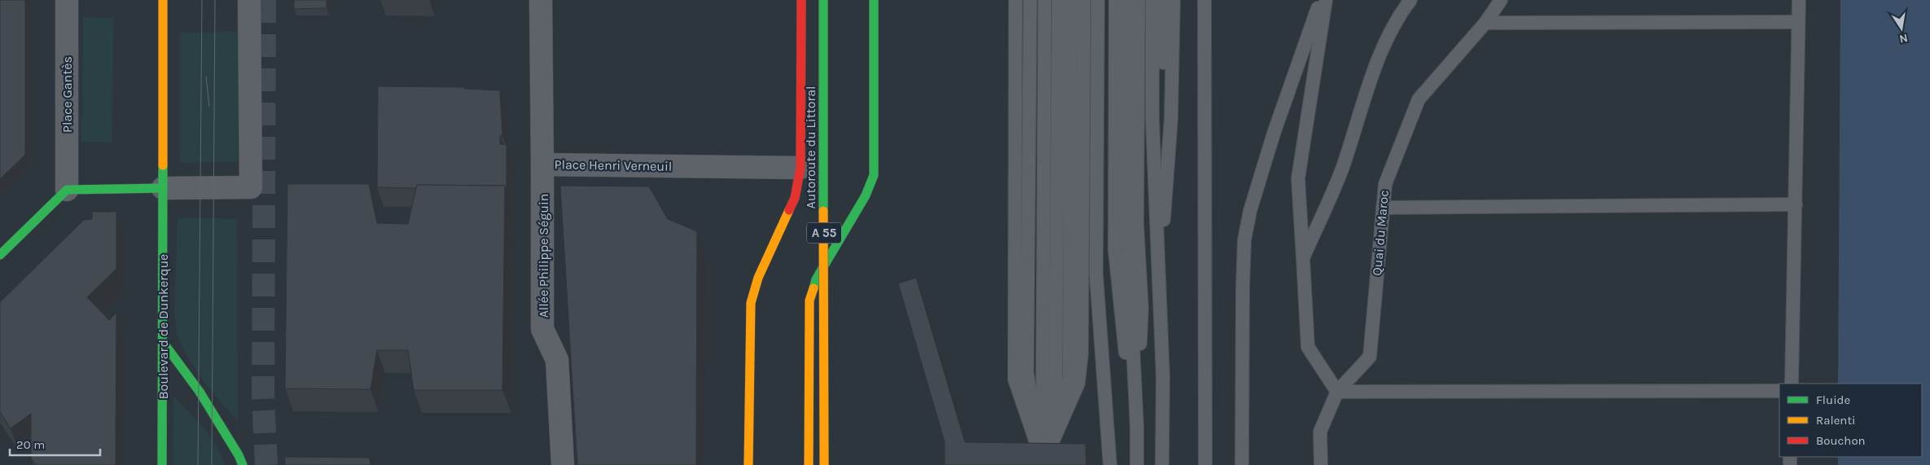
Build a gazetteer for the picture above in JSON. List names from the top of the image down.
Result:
{
  "streets": {
    "main road": ["Autoroute du Littoral", "A 55", "Boulevard de Dunkerque"],
    "street": ["Place Gantès", "Place Henri Verneuil", "Allée Philippe Séguin"],
    "lane": ["Quai du Maroc"]
  },
  "crossings": [
    ["Place Henri Verneuil", "Allée Philippe Séguin"]
  ],
  "legend": ["Fluide", "Ralenti", "Bouchon"],
  "scale_bar": "20 m",
  "north": "bottom"
}
